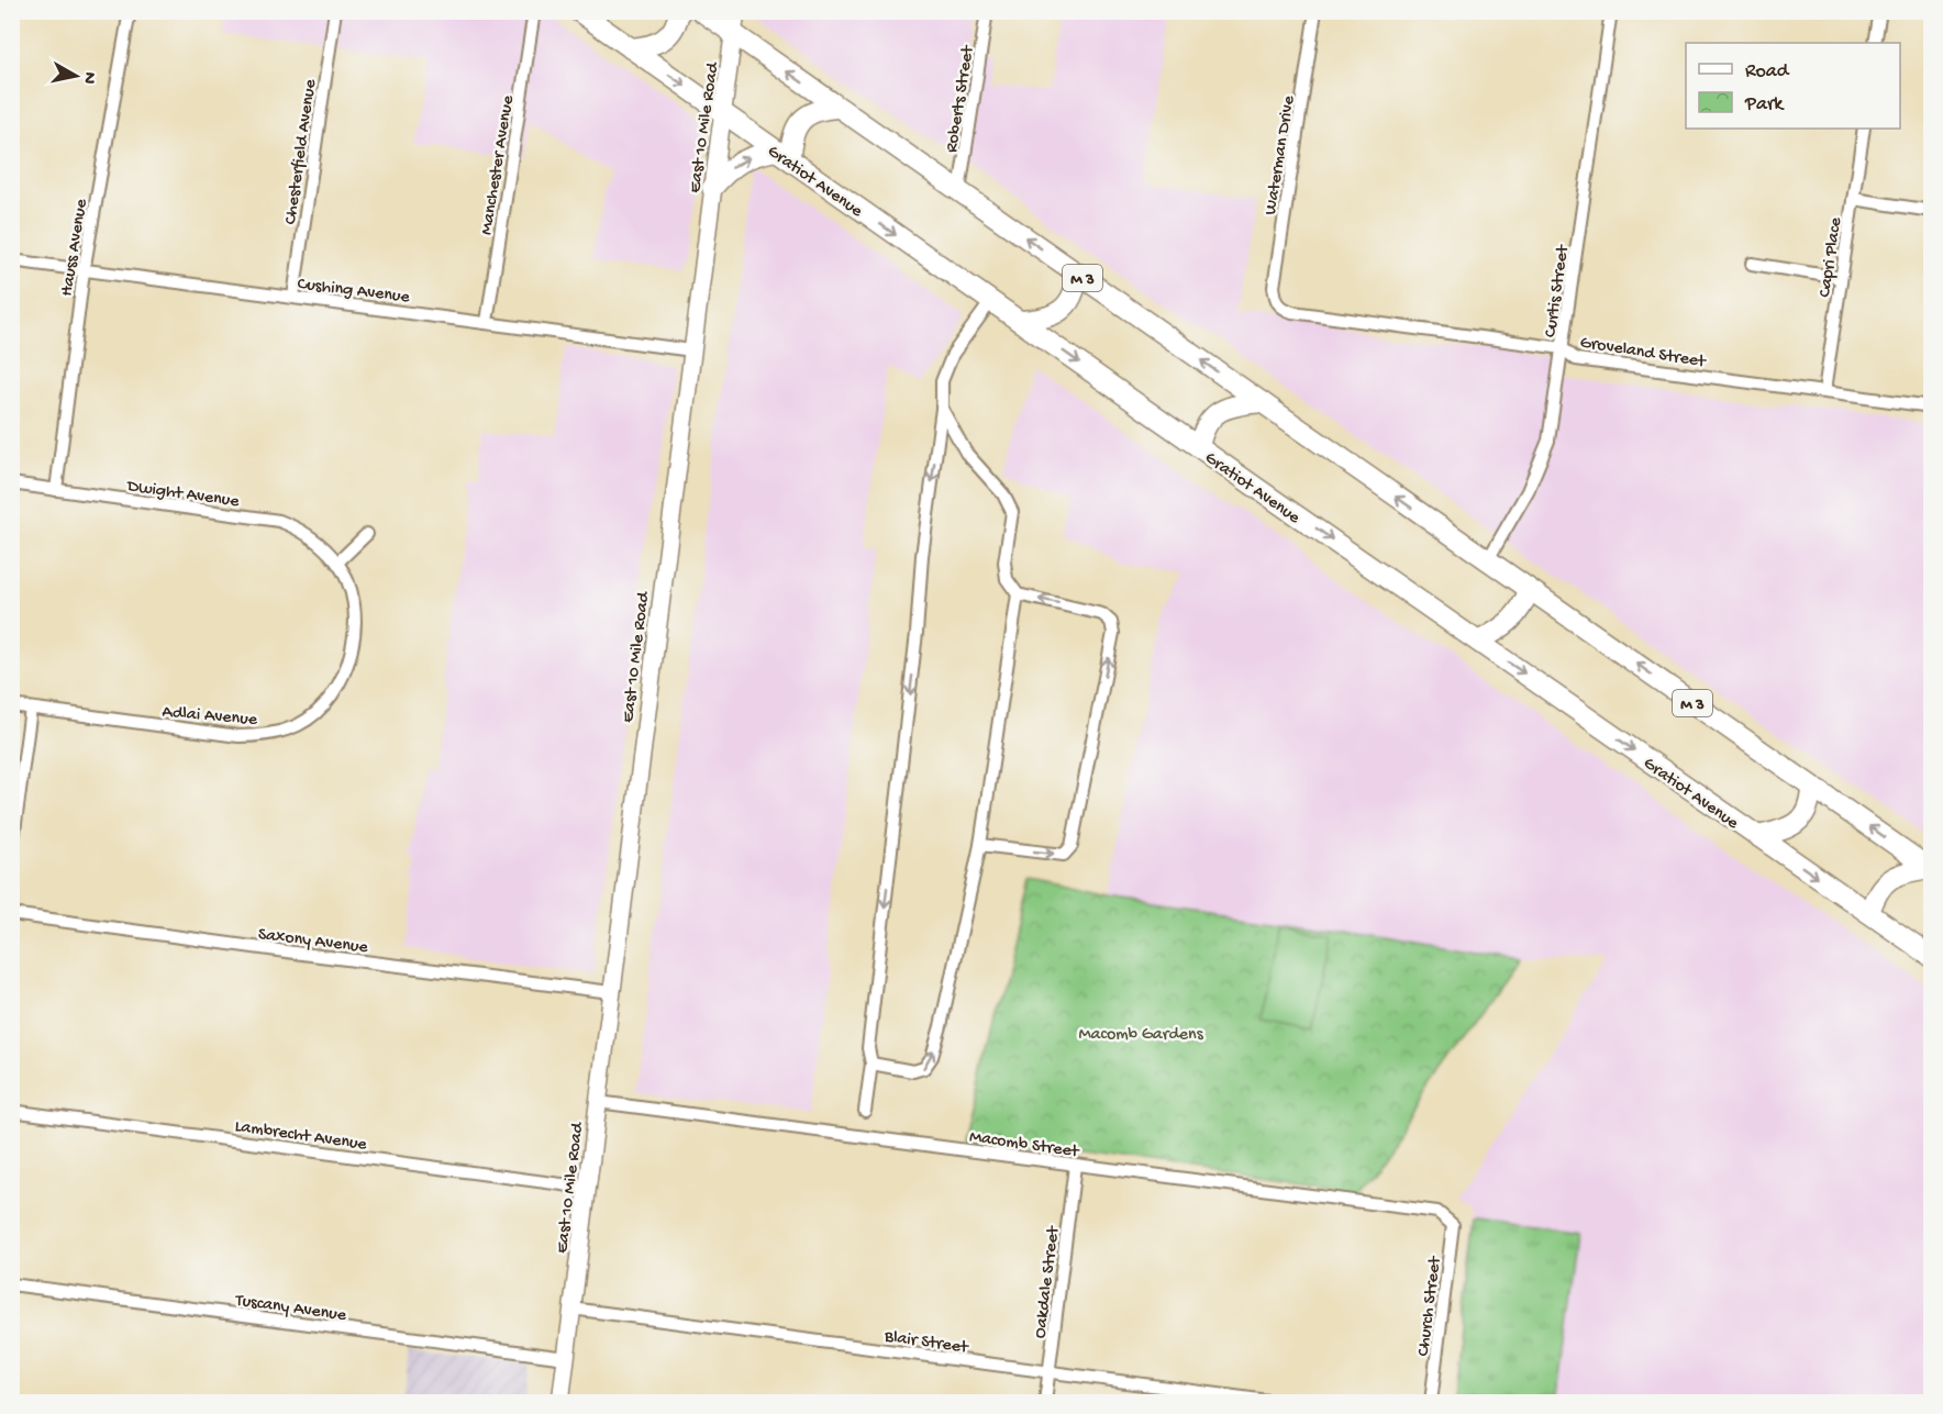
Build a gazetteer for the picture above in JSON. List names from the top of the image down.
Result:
{
  "streets": {
    "main road": ["East 10 Mile Road", "Gratiot Avenue", "M 3"],
    "street": [
      "Roberts Street",
      "Chesterfield Avenue",
      "Waterman Drive",
      "Manchester Avenue",
      "Hauss Avenue",
      "Capri Place",
      "Cushing Avenue",
      "Curtis Street",
      "Groveland Street",
      "Dwight Avenue",
      "Adlai Avenue",
      "Saxony Avenue",
      "Lambrecht Avenue",
      "Macomb Street",
      "Oakdale Street",
      "Tuscany Avenue",
      "Church Street",
      "Blair Street"
    ]
  },
  "crossings": [
    ["Roberts Street", "M 3"],
    ["East 10 Mile Road", "Gratiot Avenue"],
    ["East 10 Mile Road", "M 3"],
    ["East 10 Mile Road", "Cushing Avenue"],
    ["East 10 Mile Road", "Saxony Avenue"],
    ["East 10 Mile Road", "Lambrecht Avenue"],
    ["East 10 Mile Road", "Macomb Street"],
    ["East 10 Mile Road", "Tuscany Avenue"],
    ["East 10 Mile Road", "Blair Street"],
    ["Chesterfield Avenue", "Cushing Avenue"],
    ["Waterman Drive", "Groveland Street"],
    ["Manchester Avenue", "Cushing Avenue"],
    ["Hauss Avenue", "Cushing Avenue"],
    ["Hauss Avenue", "Dwight Avenue"],
    ["Capri Place", "Groveland Street"],
    ["M 3", "Curtis Street"],
    ["Curtis Street", "Groveland Street"],
    ["Dwight Avenue", "Adlai Avenue"],
    ["Macomb Street", "Oakdale Street"],
    ["Macomb Street", "Church Street"],
    ["Oakdale Street", "Blair Street"]
  ],
  "parks": ["Macomb Gardens"],
  "legend": ["Road", "Park"],
  "north": "right"
}
